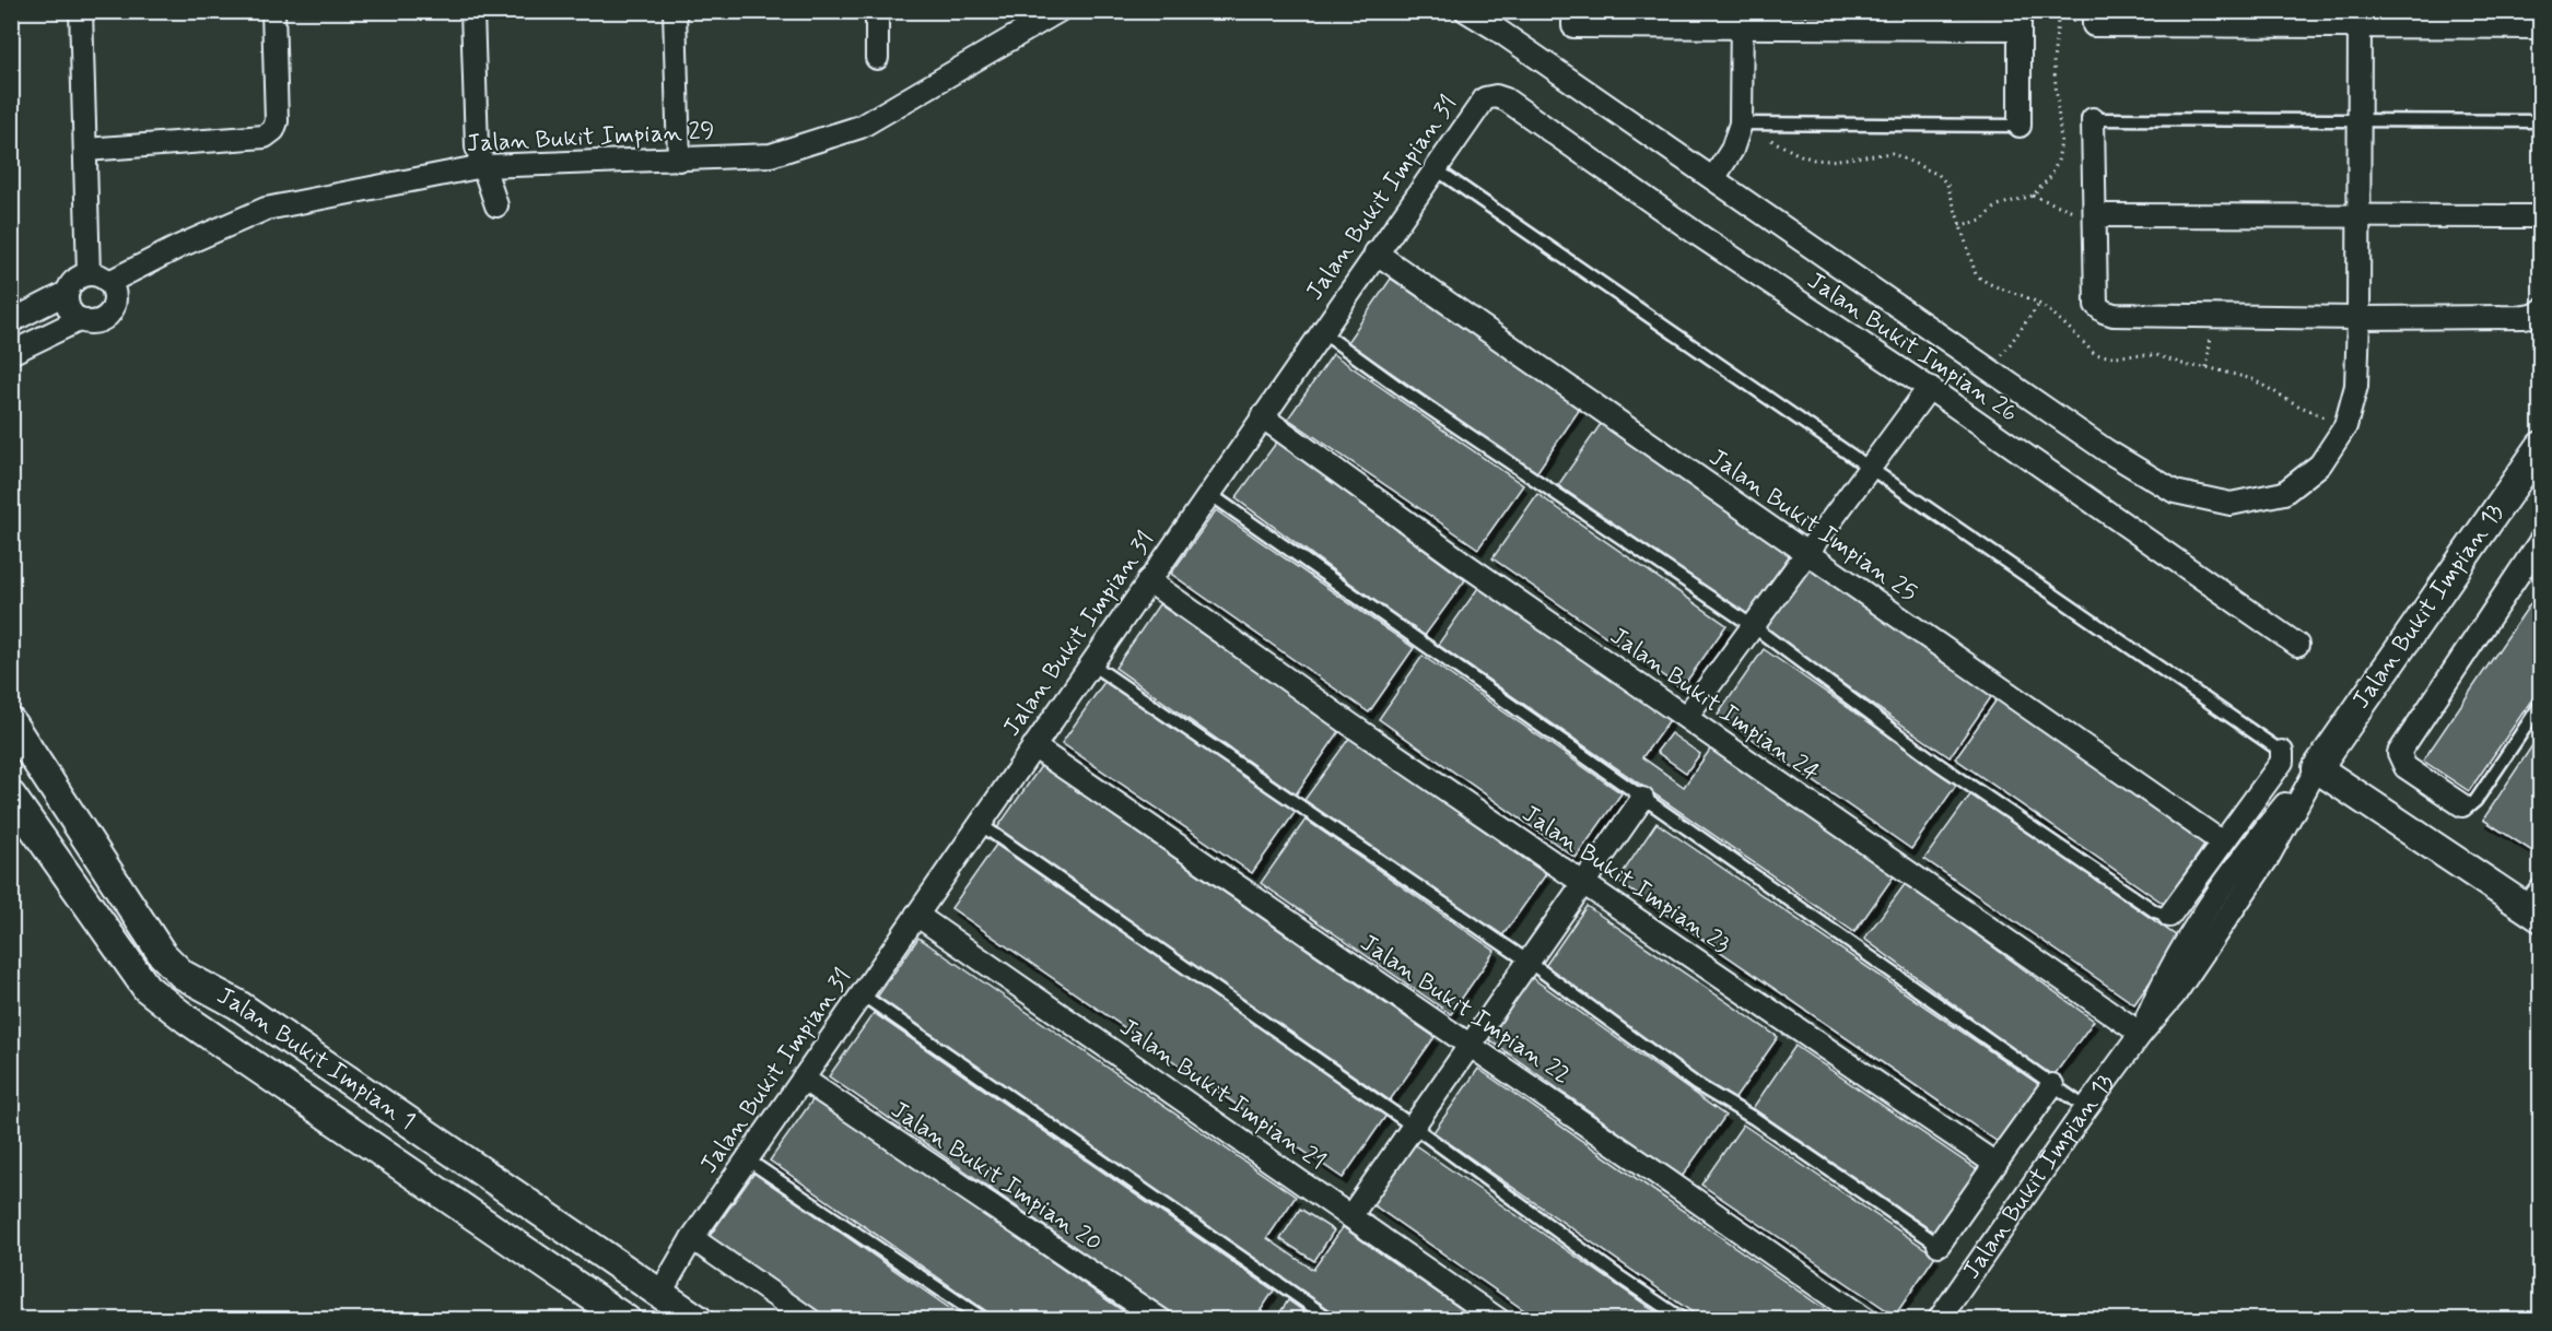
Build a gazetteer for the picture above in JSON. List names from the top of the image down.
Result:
{
  "streets": {
    "street": [
      "Jalan Bukit Impian 29",
      "Jalan Bukit Impian 31",
      "Jalan Bukit Impian 26",
      "Jalan Bukit Impian 25",
      "Jalan Bukit Impian 13",
      "Jalan Bukit Impian 24",
      "Jalan Bukit Impian 23",
      "Jalan Bukit Impian 22",
      "Jalan Bukit Impian 1",
      "Jalan Bukit Impian 21",
      "Jalan Bukit Impian 20"
    ]
  },
  "crossings": [
    ["Jalan Bukit Impian 31", "Jalan Bukit Impian 26"],
    ["Jalan Bukit Impian 31", "Jalan Bukit Impian 25"],
    ["Jalan Bukit Impian 31", "Jalan Bukit Impian 24"],
    ["Jalan Bukit Impian 31", "Jalan Bukit Impian 23"],
    ["Jalan Bukit Impian 31", "Jalan Bukit Impian 22"],
    ["Jalan Bukit Impian 31", "Jalan Bukit Impian 1"],
    ["Jalan Bukit Impian 31", "Jalan Bukit Impian 21"],
    ["Jalan Bukit Impian 31", "Jalan Bukit Impian 20"],
    ["Jalan Bukit Impian 13", "Jalan Bukit Impian 24"]
  ]
}
